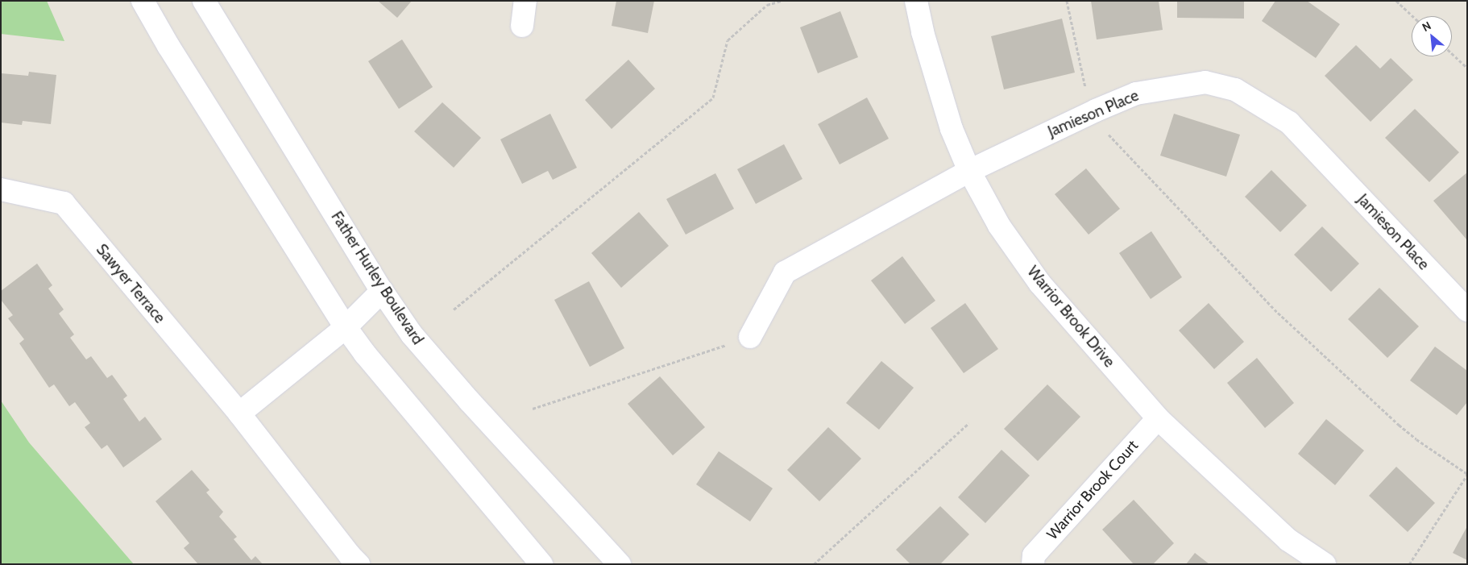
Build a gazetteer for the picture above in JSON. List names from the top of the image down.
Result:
{
  "streets": {
    "street": [
      "Jamieson Place",
      "Father Hurley Boulevard",
      "Sawyer Terrace",
      "Warrior Brook Drive",
      "Warrior Brook Court"
    ]
  },
  "crossings": [
    ["Jamieson Place", "Warrior Brook Drive"],
    ["Warrior Brook Drive", "Warrior Brook Court"]
  ],
  "north": "top left"
}
